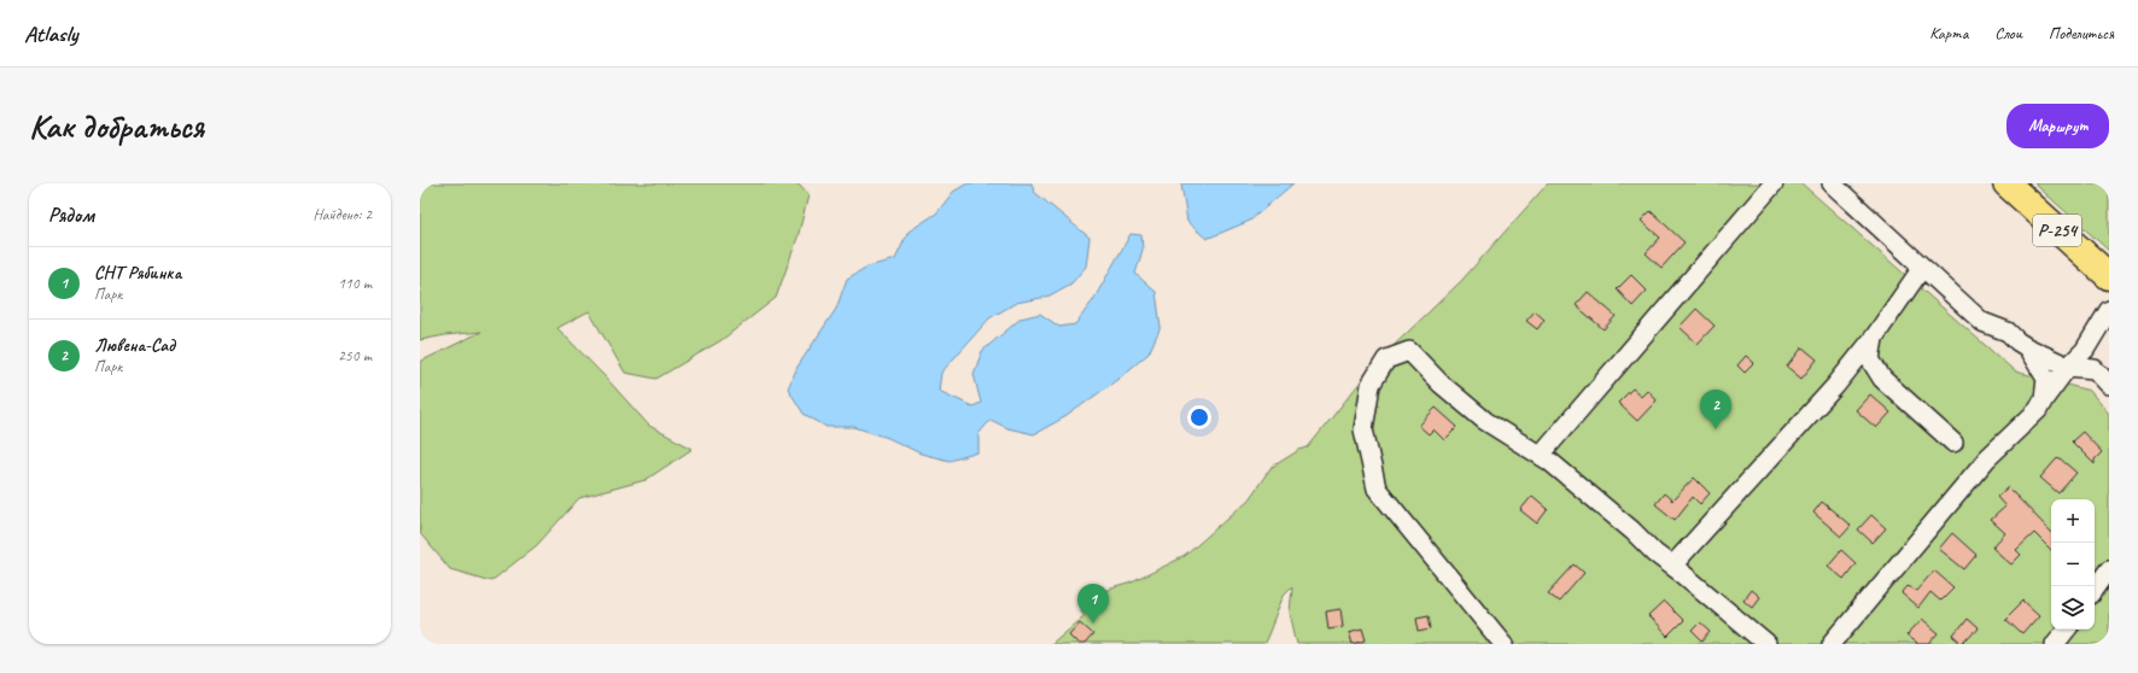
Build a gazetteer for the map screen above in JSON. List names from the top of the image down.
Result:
{
  "streets": {
    "highway": ["Р-254"]
  },
  "page": {
    "header": "Atlasly",
    "nav": ["Карта", "Слои", "Поделиться"],
    "buttons": "Маршрут",
    "title": "Как добраться",
    "heading": ["Рядом", "Найдено: 2"],
    "list": [
      {
        "mark": "1",
        "name": "СНТ Рябинка",
        "note": "Парк",
        "value": "110 m"
      },
      {
        "mark": "2",
        "name": "Лювена-Сад",
        "note": "Парк",
        "value": "250 m"
      }
    ],
    "pins": ["2", "1"],
    "map_buttons": ["+", "−"]
  }
}
